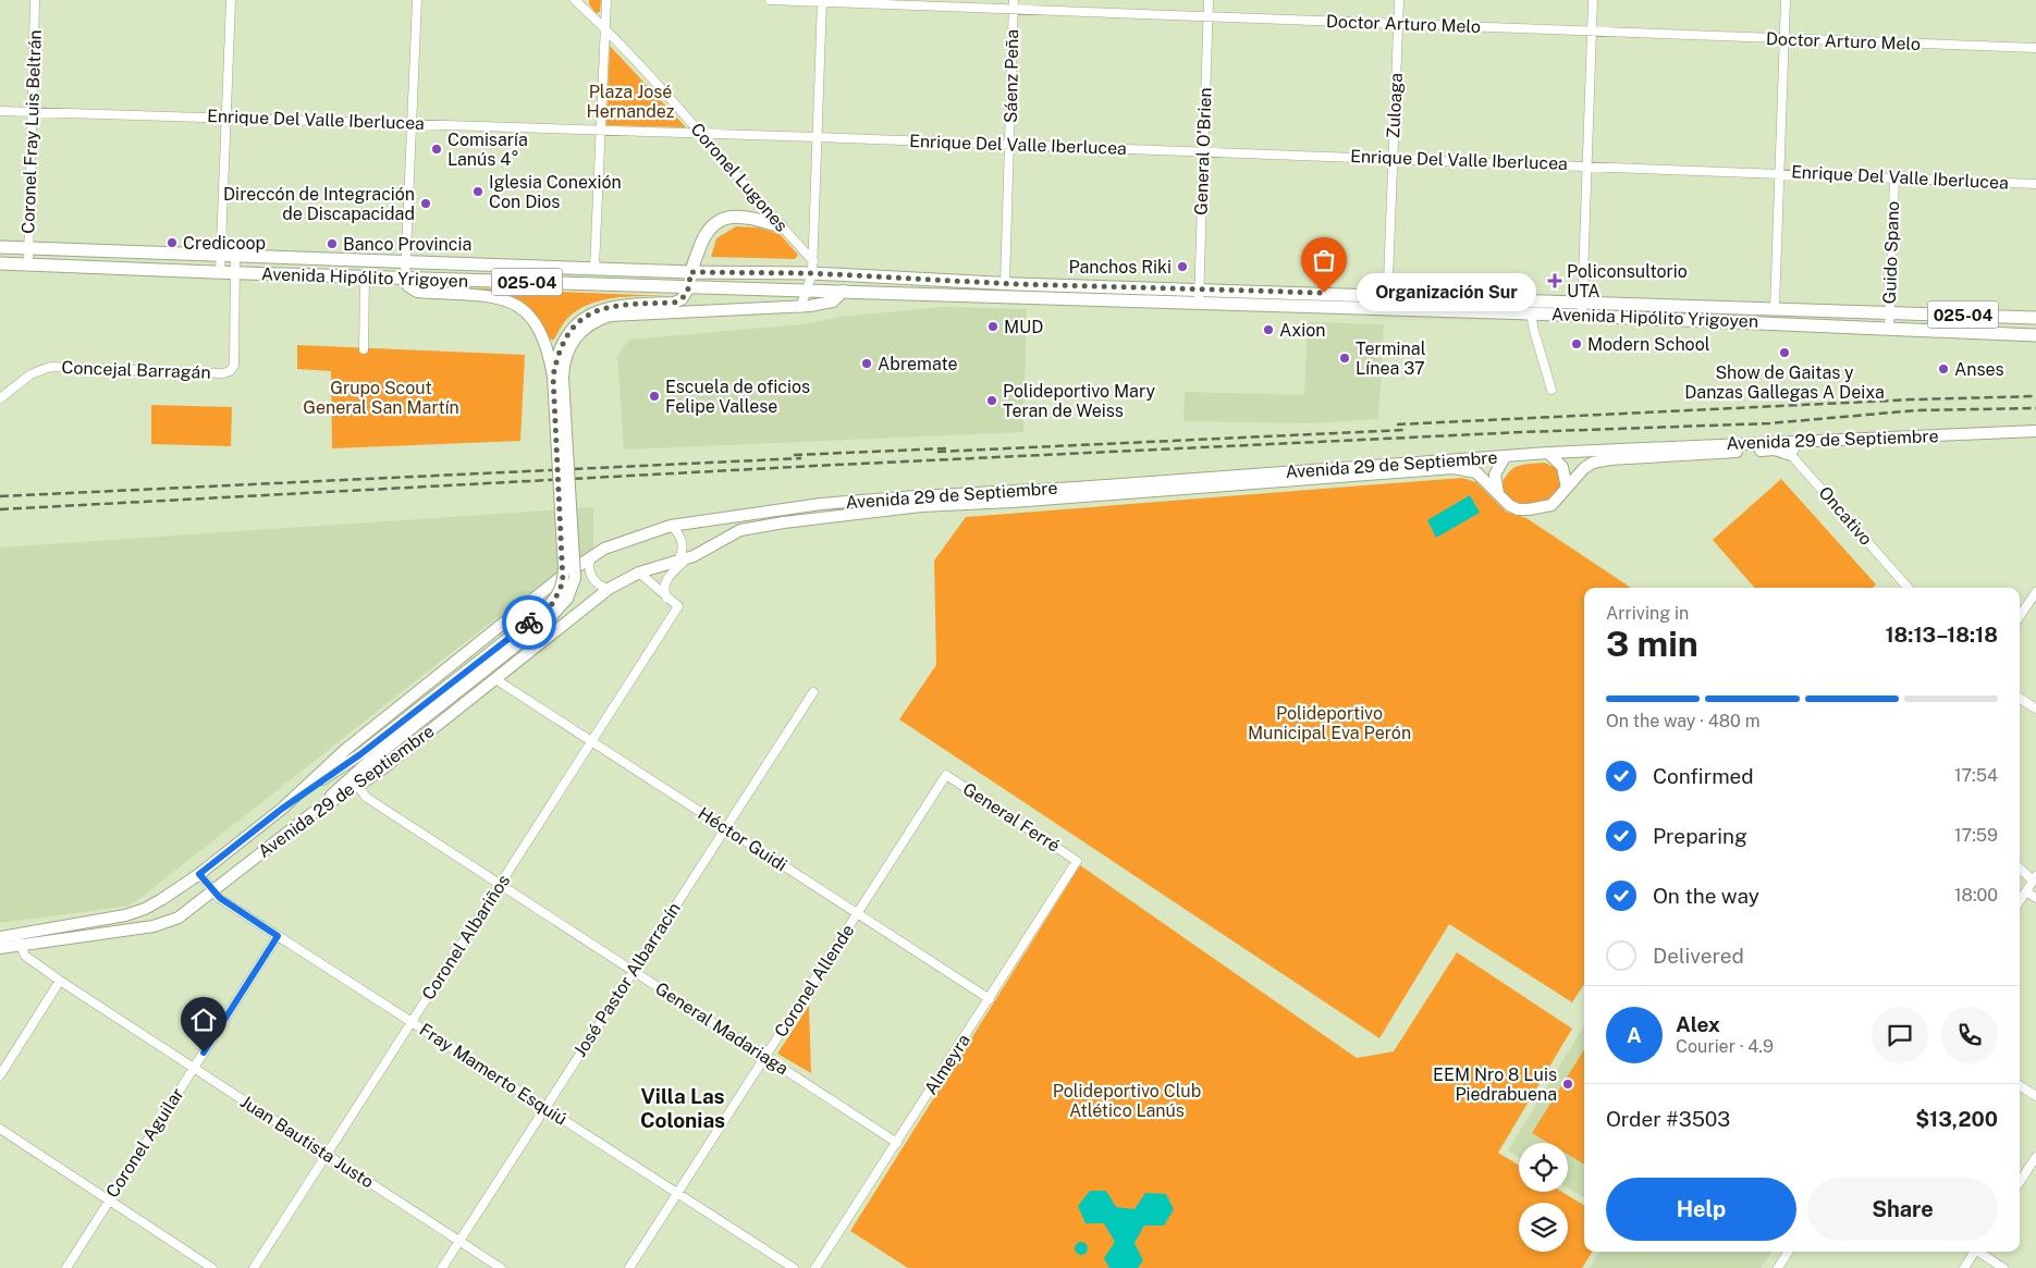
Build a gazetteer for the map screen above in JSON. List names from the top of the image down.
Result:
{
  "streets": {
    "main road": ["Avenida Hipólito Yrigoyen", "025-04"],
    "street": [
      "Doctor Arturo Melo",
      "Sáenz Peña",
      "Zuloaga",
      "Enrique Del Valle Iberlucea",
      "Coronel Fray Luis Beltrán",
      "General O'Brien",
      "Coronel Lugones",
      "Guido Spano",
      "Concejal Barragán",
      "Avenida 29 de Septiembre",
      "Oncativo",
      "General Ferré",
      "Héctor Guidi",
      "Coronel Albariños",
      "José Pastor Albarracín",
      "Coronel Allende",
      "General Madariaga",
      "Almeyra",
      "Fray Mamerto Esquiú",
      "Juan Bautista Justo",
      "Coronel Aguilar"
    ]
  },
  "crossings": [
    ["Doctor Arturo Melo", "Sáenz Peña"],
    ["Doctor Arturo Melo", "Zuloaga"],
    ["Doctor Arturo Melo", "General O'Brien"],
    ["Sáenz Peña", "Enrique Del Valle Iberlucea"],
    ["Sáenz Peña", "Avenida Hipólito Yrigoyen"],
    ["Zuloaga", "Enrique Del Valle Iberlucea"],
    ["Zuloaga", "Avenida Hipólito Yrigoyen"],
    ["Enrique Del Valle Iberlucea", "Coronel Fray Luis Beltrán"],
    ["Enrique Del Valle Iberlucea", "General O'Brien"],
    ["Enrique Del Valle Iberlucea", "Coronel Lugones"],
    ["Enrique Del Valle Iberlucea", "Guido Spano"],
    ["Coronel Fray Luis Beltrán", "Avenida Hipólito Yrigoyen"],
    ["General O'Brien", "Avenida Hipólito Yrigoyen"],
    ["Coronel Lugones", "Avenida Hipólito Yrigoyen"],
    ["Guido Spano", "Avenida Hipólito Yrigoyen"],
    ["Avenida Hipólito Yrigoyen", "Concejal Barragán"],
    ["Avenida 29 de Septiembre", "Oncativo"],
    ["Avenida 29 de Septiembre", "Héctor Guidi"],
    ["Avenida 29 de Septiembre", "General Madariaga"],
    ["Avenida 29 de Septiembre", "Fray Mamerto Esquiú"],
    ["Avenida 29 de Septiembre", "Juan Bautista Justo"],
    ["General Ferré", "Coronel Allende"],
    ["General Ferré", "Almeyra"],
    ["Héctor Guidi", "Coronel Albariños"],
    ["Héctor Guidi", "José Pastor Albarracín"],
    ["Héctor Guidi", "Coronel Allende"],
    ["Héctor Guidi", "Almeyra"],
    ["Coronel Albariños", "General Madariaga"],
    ["Coronel Albariños", "Fray Mamerto Esquiú"],
    ["Coronel Albariños", "Juan Bautista Justo"],
    ["José Pastor Albarracín", "General Madariaga"],
    ["José Pastor Albarracín", "Fray Mamerto Esquiú"],
    ["José Pastor Albarracín", "Juan Bautista Justo"],
    ["Coronel Allende", "General Madariaga"],
    ["Coronel Allende", "Fray Mamerto Esquiú"],
    ["General Madariaga", "Almeyra"],
    ["Fray Mamerto Esquiú", "Coronel Aguilar"],
    ["Juan Bautista Justo", "Coronel Aguilar"]
  ],
  "districts": ["Villa Las Colonias"],
  "parks": [
    "Plaza José Hernandez",
    "Grupo Scout General San Martín",
    "Polideportivo Municipal Eva Perón",
    "Polideportivo Club Atlético Lanús"
  ],
  "places": {
    "other": [
      "Comisaría Lanús 4°",
      "Iglesia Conexión Con Dios",
      "Direccón de Integración de Discapacidad",
      "Credicoop",
      "Banco Provincia",
      "Panchos Riki",
      "Organización Sur",
      "MUD",
      "Axion",
      "Modern School",
      "Show de Gaitas y Danzas Gallegas A Deixa",
      "Terminal Línea 37",
      "Abremate",
      "Anses",
      "Escuela de oficios Felipe Vallese",
      "Polideportivo Mary Teran de Weiss",
      "EEM Nro 8 Luis Piedrabuena"
    ],
    "health": ["Policonsultorio UTA"]
  },
  "page": {
    "bubble": "Organización Sur",
    "heading": ["3 min", "Arriving in", "18:13–18:18"],
    "panel": [
      "Alex",
      "Courier · 4.9",
      "Order #3503",
      "$13,200"
    ],
    "bar": "On the way · 480 m",
    "list": [
      ["Confirmed", "17:54"],
      ["Preparing", "17:59"],
      ["On the way", "18:00"],
      "Delivered"
    ],
    "round": "A",
    "buttons": ["Help", "Share"]
  }
}
